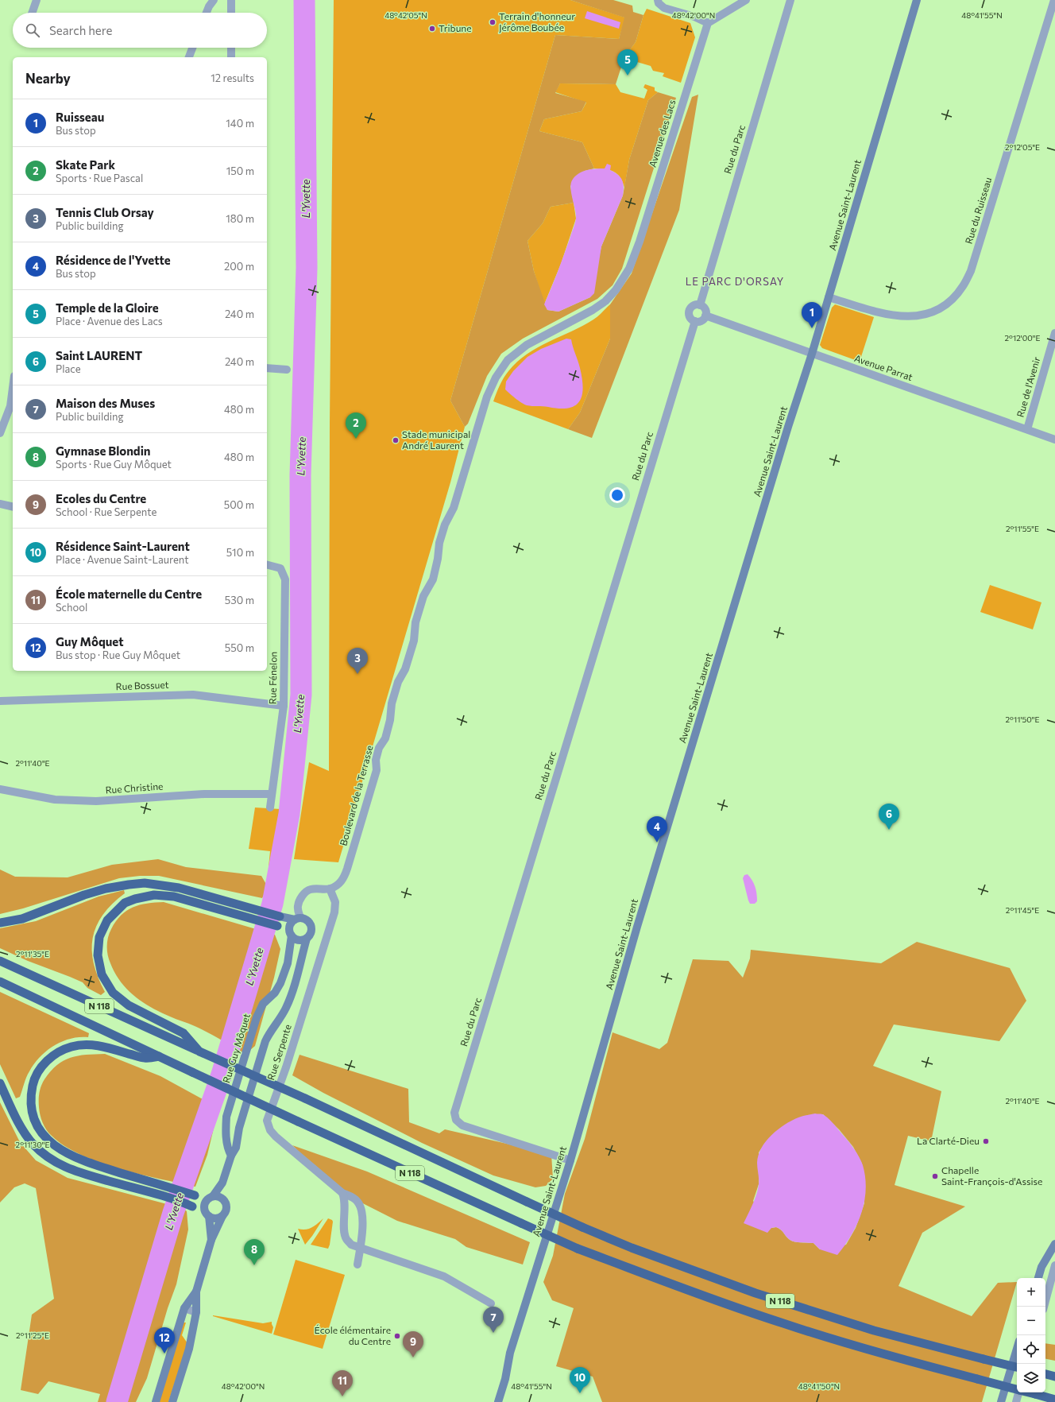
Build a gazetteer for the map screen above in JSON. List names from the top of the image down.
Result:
{
  "streets": {
    "highway": ["N 118"],
    "main road": ["Avenue Saint-Laurent", "Rue Guy Môquet"],
    "street": [
      "Avenue des Lacs",
      "Rue du Parc",
      "Rue du Ruisseau",
      "Avenue Parrat",
      "Rue de l'Avenir",
      "Rue Fénelon",
      "Rue Bossuet",
      "Rue Christine",
      "Boulevard de la Terrasse",
      "Rue Serpente"
    ]
  },
  "crossings": [
    ["Avenue des Lacs", "Boulevard de la Terrasse"],
    ["Rue du Parc", "Avenue Saint-Laurent"],
    ["Rue du Parc", "Avenue Parrat"],
    ["Avenue Saint-Laurent", "Rue du Ruisseau"],
    ["Avenue Saint-Laurent", "Avenue Parrat"],
    ["Avenue Parrat", "Rue de l'Avenir"],
    ["Rue Fénelon", "Rue Bossuet"],
    ["Rue Fénelon", "Rue Christine"],
    ["Boulevard de la Terrasse", "Rue Serpente"]
  ],
  "districts": ["LE PARC D'ORSAY"],
  "water": ["L'Yvette"],
  "places": [
    "Terrain d'honneur Jérôme Boubée",
    "Tribune",
    "Stade municipal André Laurent",
    "La Clarté-Dieu",
    "Chapelle Saint-François-d'Assise",
    "École élémentaire du Centre"
  ],
  "page": {
    "search": "Search here",
    "pins": [
      "5",
      "1",
      "2",
      "3",
      "6",
      "4",
      "8",
      "7",
      "12",
      "9",
      "10",
      "11"
    ],
    "heading": ["Nearby", "12 results"],
    "list": [
      {
        "mark": "1",
        "name": "Ruisseau",
        "note": "Bus stop",
        "value": "140 m"
      },
      {
        "mark": "2",
        "name": "Skate Park",
        "note": "Sports · Rue Pascal",
        "value": "150 m"
      },
      {
        "mark": "3",
        "name": "Tennis Club Orsay",
        "note": "Public building",
        "value": "180 m"
      },
      {
        "mark": "4",
        "name": "Résidence de l'Yvette",
        "note": "Bus stop",
        "value": "200 m"
      },
      {
        "mark": "5",
        "name": "Temple de la Gloire",
        "note": "Place · Avenue des Lacs",
        "value": "240 m"
      },
      {
        "mark": "6",
        "name": "Saint LAURENT",
        "note": "Place",
        "value": "240 m"
      },
      {
        "mark": "7",
        "name": "Maison des Muses",
        "note": "Public building",
        "value": "480 m"
      },
      {
        "mark": "8",
        "name": "Gymnase Blondin",
        "note": "Sports · Rue Guy Môquet",
        "value": "480 m"
      },
      {
        "mark": "9",
        "name": "Ecoles du Centre",
        "note": "School · Rue Serpente",
        "value": "500 m"
      },
      {
        "mark": "10",
        "name": "Résidence Saint-Laurent",
        "note": "Place · Avenue Saint-Laurent",
        "value": "510 m"
      },
      {
        "mark": "11",
        "name": "École maternelle du Centre",
        "note": "School",
        "value": "530 m"
      },
      {
        "mark": "12",
        "name": "Guy Môquet",
        "note": "Bus stop · Rue Guy Môquet",
        "value": "550 m"
      }
    ],
    "map_buttons": ["+", "−"]
  },
  "coordinates": [
    "48°42'05\"N",
    "48°42'00\"N",
    "48°41'55\"N",
    "2°12'05\"E",
    "2°12'00\"E",
    "2°11'55\"E",
    "2°11'50\"E",
    "2°11'40\"E",
    "2°11'45\"E",
    "2°11'35\"E",
    "2°11'30\"E",
    "2°11'25\"E",
    "48°41'50\"N"
  ]
}
